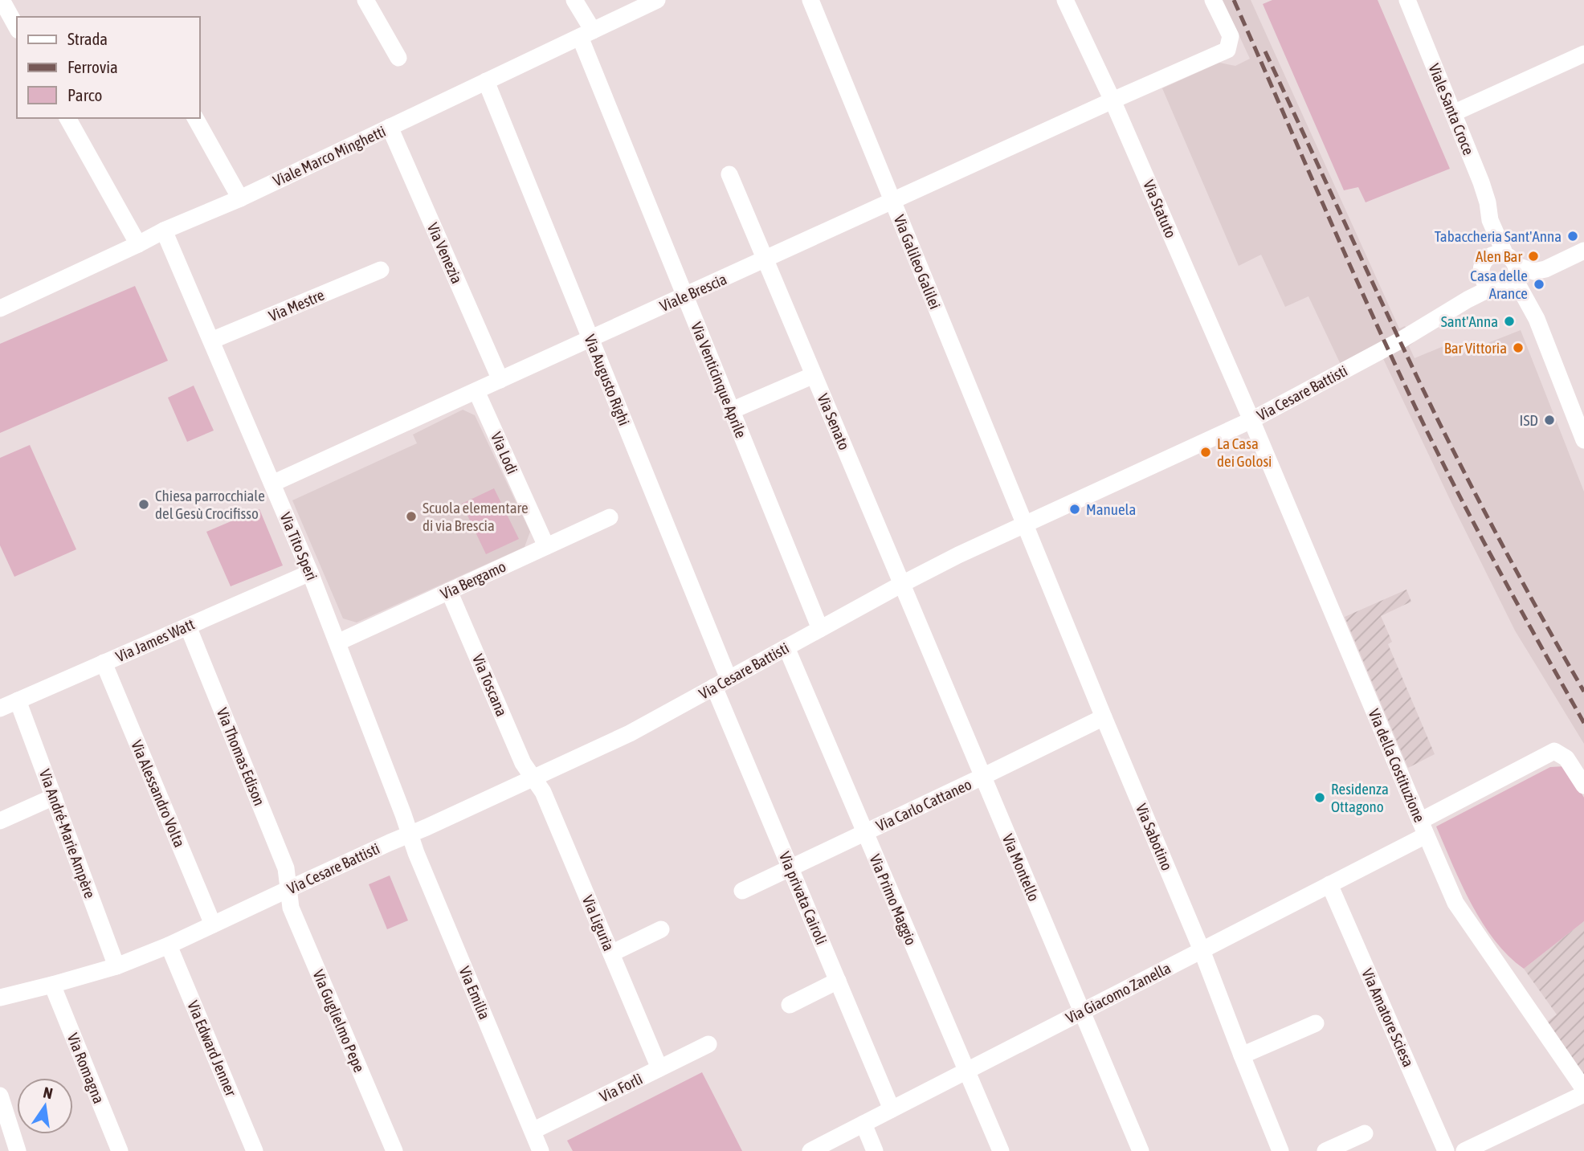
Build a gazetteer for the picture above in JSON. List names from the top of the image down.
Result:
{
  "streets": {
    "street": [
      "Viale Santa Croce",
      "Viale Marco Minghetti",
      "Via Statuto",
      "Via Venezia",
      "Via Galileo Galilei",
      "Viale Brescia",
      "Via Mestre",
      "Via Augusto Righi",
      "Via Venticinque Aprile",
      "Via Cesare Battisti",
      "Via Senato",
      "Via Lodi",
      "Via Tito Speri",
      "Via Bergamo",
      "Via James Watt",
      "Via Toscana",
      "Via Thomas Edison",
      "Via della Costituzione",
      "Via Alessandro Volta",
      "Via Carlo Cattaneo",
      "Via André-Marie Ampère",
      "Via Sabotino",
      "Via Montello",
      "Via privata Cairoli",
      "Via Primo Maggio",
      "Via Liguria",
      "Via Emilia",
      "Via Giacomo Zanella",
      "Via Amatore Sciesa",
      "Via Guglielmo Pepe",
      "Via Edward Jenner",
      "Via Romagna",
      "Via Forlì"
    ]
  },
  "crossings": [
    ["Viale Santa Croce", "Via Cesare Battisti"],
    ["Viale Marco Minghetti", "Via Venezia"],
    ["Viale Marco Minghetti", "Via Augusto Righi"],
    ["Viale Marco Minghetti", "Via Venticinque Aprile"],
    ["Viale Marco Minghetti", "Via Tito Speri"],
    ["Via Statuto", "Viale Brescia"],
    ["Via Statuto", "Via Cesare Battisti"],
    ["Via Statuto", "Via della Costituzione"],
    ["Via Venezia", "Viale Brescia"],
    ["Via Galileo Galilei", "Viale Brescia"],
    ["Via Galileo Galilei", "Via Cesare Battisti"],
    ["Via Galileo Galilei", "Via Sabotino"],
    ["Viale Brescia", "Via Augusto Righi"],
    ["Viale Brescia", "Via Venticinque Aprile"],
    ["Viale Brescia", "Via Senato"],
    ["Viale Brescia", "Via Lodi"],
    ["Viale Brescia", "Via Tito Speri"],
    ["Via Mestre", "Via Tito Speri"],
    ["Via Augusto Righi", "Via Cesare Battisti"],
    ["Via Augusto Righi", "Via privata Cairoli"],
    ["Via Venticinque Aprile", "Via Cesare Battisti"],
    ["Via Cesare Battisti", "Via Senato"],
    ["Via Cesare Battisti", "Via Tito Speri"],
    ["Via Cesare Battisti", "Via Toscana"],
    ["Via Cesare Battisti", "Via Thomas Edison"],
    ["Via Cesare Battisti", "Via della Costituzione"],
    ["Via Cesare Battisti", "Via Alessandro Volta"],
    ["Via Cesare Battisti", "Via André-Marie Ampère"],
    ["Via Cesare Battisti", "Via Sabotino"],
    ["Via Cesare Battisti", "Via Montello"],
    ["Via Cesare Battisti", "Via privata Cairoli"],
    ["Via Cesare Battisti", "Via Primo Maggio"],
    ["Via Cesare Battisti", "Via Liguria"],
    ["Via Cesare Battisti", "Via Emilia"],
    ["Via Cesare Battisti", "Via Guglielmo Pepe"],
    ["Via Cesare Battisti", "Via Edward Jenner"],
    ["Via Cesare Battisti", "Via Romagna"],
    ["Via Senato", "Via Montello"],
    ["Via Lodi", "Via Bergamo"],
    ["Via Tito Speri", "Via Bergamo"],
    ["Via Tito Speri", "Via James Watt"],
    ["Via Tito Speri", "Via Emilia"],
    ["Via Bergamo", "Via Toscana"],
    ["Via James Watt", "Via Thomas Edison"],
    ["Via James Watt", "Via Alessandro Volta"],
    ["Via James Watt", "Via André-Marie Ampère"],
    ["Via Toscana", "Via Liguria"],
    ["Via Thomas Edison", "Via Guglielmo Pepe"],
    ["Via della Costituzione", "Via Giacomo Zanella"],
    ["Via Carlo Cattaneo", "Via Sabotino"],
    ["Via Carlo Cattaneo", "Via Montello"],
    ["Via Carlo Cattaneo", "Via privata Cairoli"],
    ["Via Carlo Cattaneo", "Via Primo Maggio"],
    ["Via Sabotino", "Via Giacomo Zanella"],
    ["Via Montello", "Via Giacomo Zanella"],
    ["Via privata Cairoli", "Via Giacomo Zanella"],
    ["Via Primo Maggio", "Via Giacomo Zanella"],
    ["Via Liguria", "Via Forlì"],
    ["Via Emilia", "Via Forlì"],
    ["Via Giacomo Zanella", "Via Amatore Sciesa"]
  ],
  "places": [
    "Tabaccheria Sant'Anna",
    "Alen Bar",
    "Casa delle Arance",
    "Sant'Anna",
    "Bar Vittoria",
    "ISD",
    "La Casa dei Golosi",
    "Chiesa parrocchiale del Gesù Crocifisso",
    "Manuela",
    "Scuola elementare di via Brescia",
    "Residenza Ottagono"
  ],
  "legend": ["Strada", "Ferrovia", "Parco"],
  "north": "top"
}
